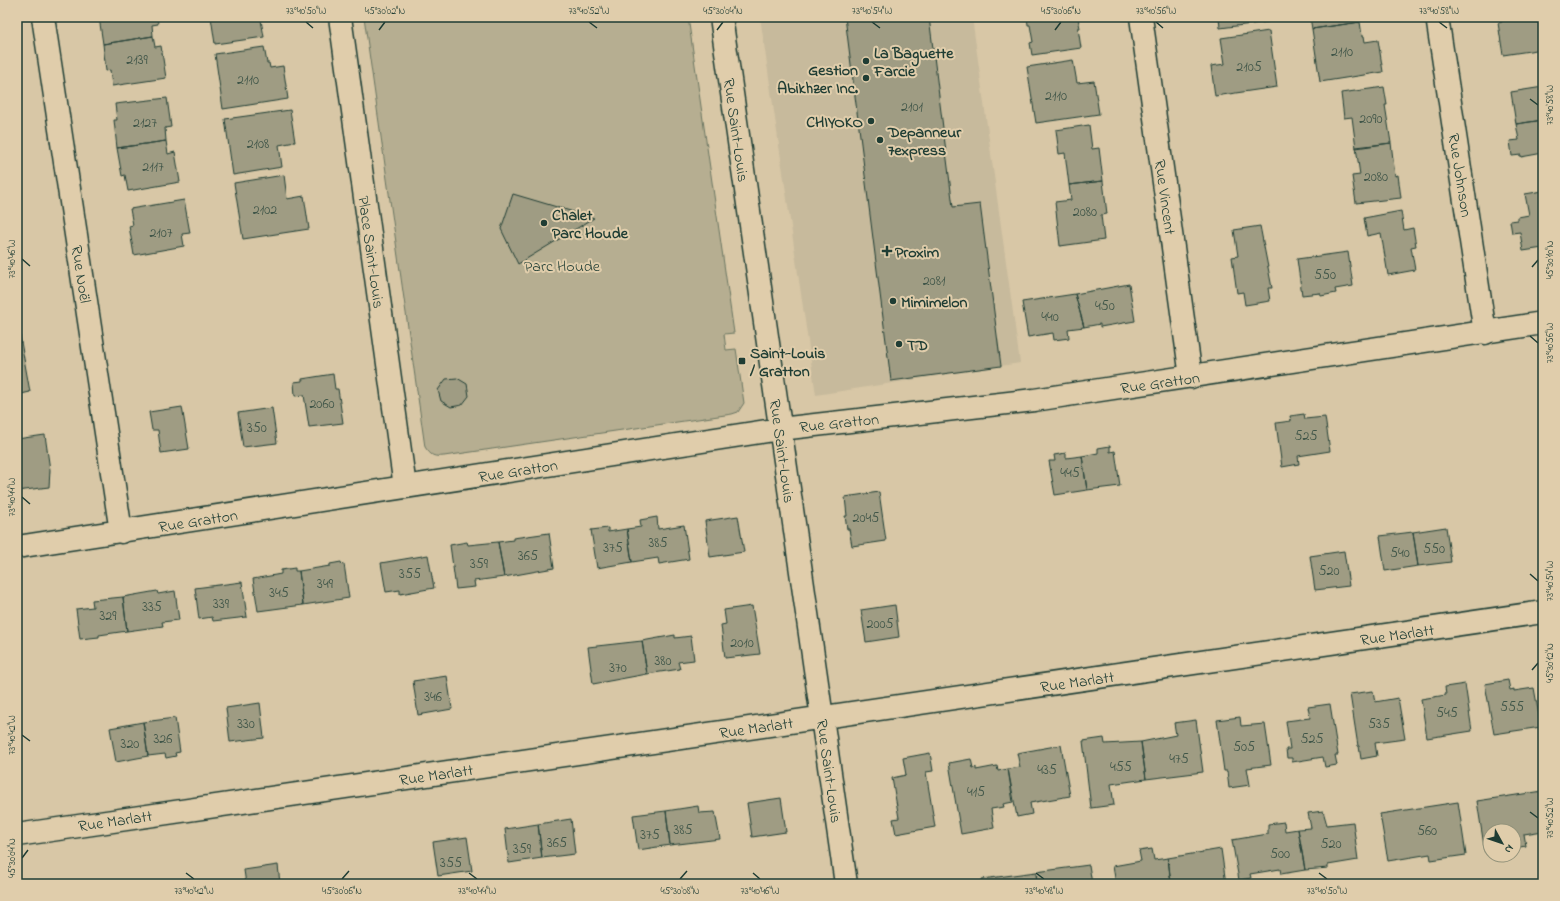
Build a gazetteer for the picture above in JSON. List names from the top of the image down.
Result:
{
  "streets": {
    "street": [
      "Rue Saint-Louis",
      "Rue Johnson",
      "Rue Vincent",
      "Place Saint-Louis",
      "Rue Noël",
      "Rue Gratton",
      "Rue Marlatt"
    ]
  },
  "crossings": [
    ["Rue Saint-Louis", "Rue Gratton"],
    ["Rue Saint-Louis", "Rue Marlatt"],
    ["Rue Johnson", "Rue Gratton"],
    ["Rue Vincent", "Rue Gratton"],
    ["Place Saint-Louis", "Rue Gratton"],
    ["Rue Noël", "Rue Gratton"]
  ],
  "parks": ["Parc Houde"],
  "places": {
    "other": [
      "La Baguette Farcie",
      "Gestion Abikhzer Inc.",
      "CHIYOKO",
      "Depanneur 7express",
      "Chalet Parc Houde",
      "Mimimelon",
      "TD"
    ],
    "health": ["Proxim"],
    "transit": ["Saint-Louis / Gratton"]
  },
  "house_numbers": [
    "2110",
    "2139",
    "2105",
    "2110",
    "2110",
    "2101",
    "2090",
    "2127",
    "2108",
    "2117",
    "2080",
    "2102",
    "2080",
    "2107",
    "550",
    "2081",
    "450",
    "440",
    "2060",
    "350",
    "525",
    "445",
    "2045",
    "385",
    "375",
    "550",
    "540",
    "365",
    "359",
    "520",
    "355",
    "349",
    "345",
    "339",
    "335",
    "329",
    "2005",
    "2010",
    "380",
    "370",
    "346",
    "555",
    "545",
    "330",
    "535",
    "326",
    "525",
    "320",
    "505",
    "475",
    "455",
    "435",
    "415",
    "385",
    "560",
    "375",
    "365",
    "520",
    "359",
    "500",
    "355"
  ],
  "north": "bottom right",
  "coordinates": [
    "73°40'50\"W",
    "45°30'02\"N",
    "73°40'52\"W",
    "45°30'04\"N",
    "73°40'54\"W",
    "45°30'06\"N",
    "73°40'56\"W",
    "73°40'58\"W",
    "73°40'46\"W",
    "45°30'10\"N",
    "73°40'44\"W",
    "45°30'12\"N",
    "73°40'42\"W",
    "45°30'08\"N",
    "73°40'48\"W"
  ]
}
